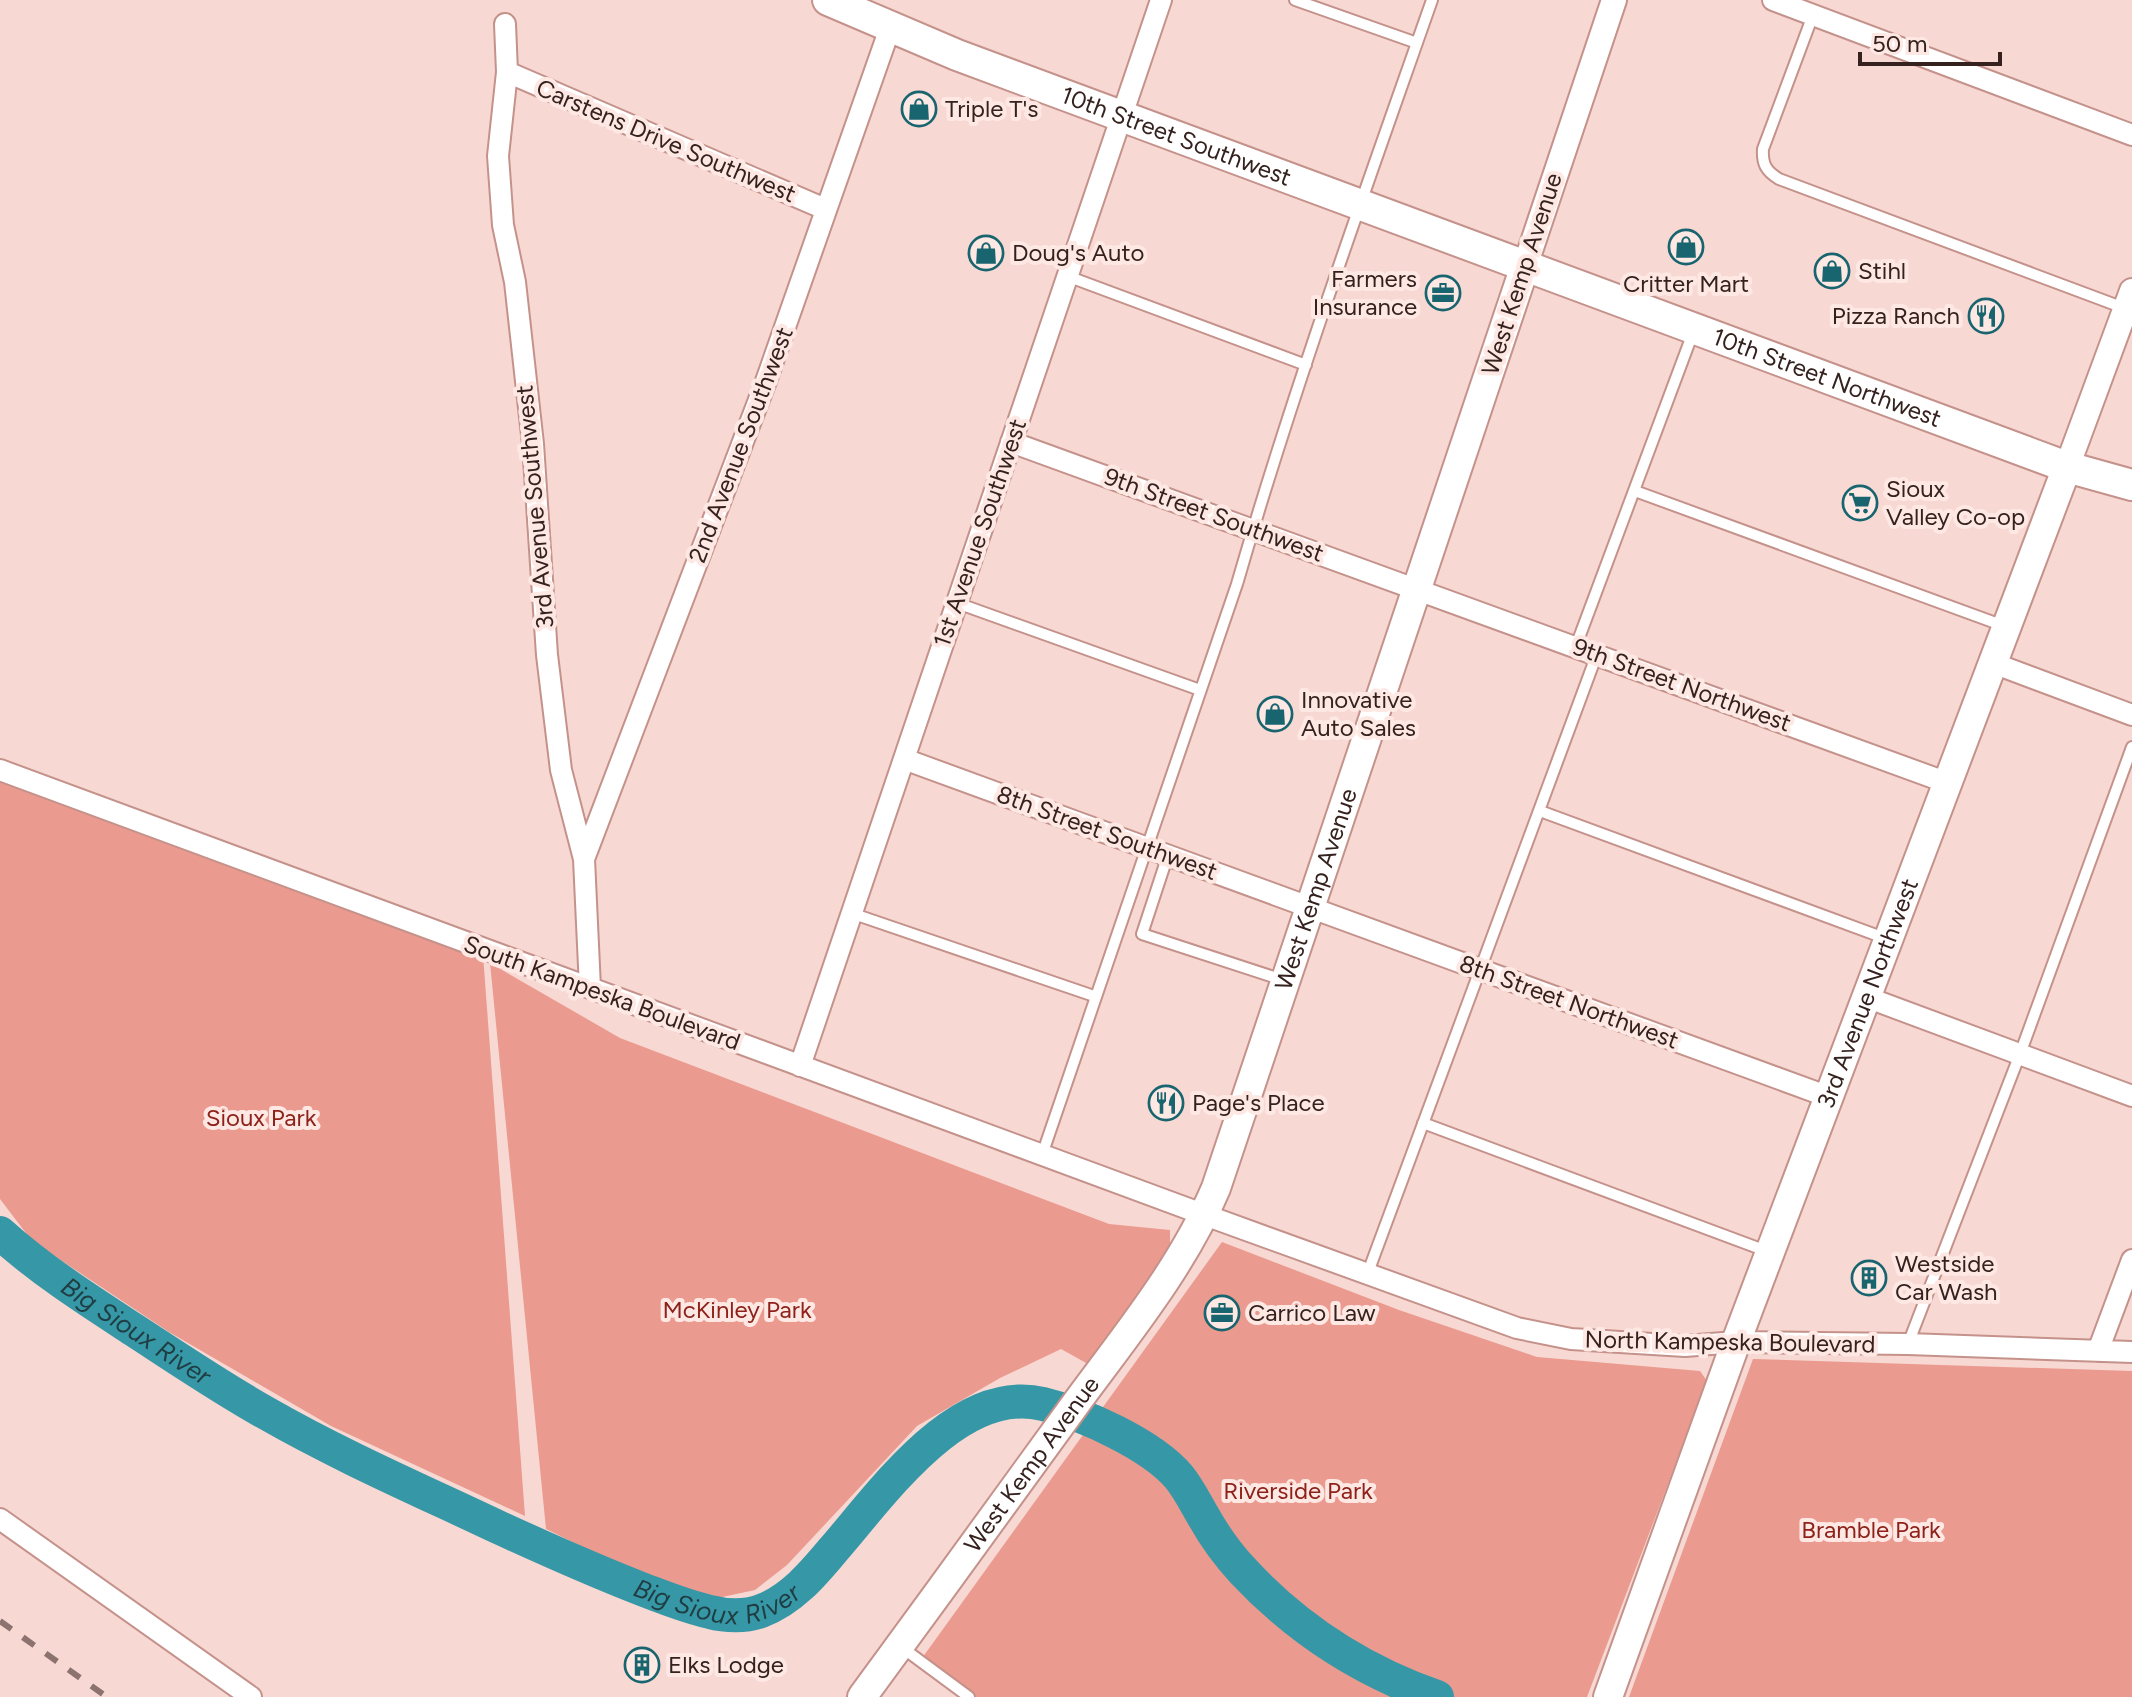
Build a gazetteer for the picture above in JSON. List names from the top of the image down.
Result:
{
  "streets": {
    "main road": [
      "10th Street Southwest",
      "West Kemp Avenue",
      "10th Street Northwest",
      "3rd Avenue Northwest"
    ],
    "street": [
      "Carstens Drive Southwest",
      "2nd Avenue Southwest",
      "3rd Avenue Southwest",
      "9th Street Southwest",
      "1st Avenue Southwest",
      "9th Street Northwest",
      "8th Street Southwest",
      "South Kampeska Boulevard",
      "8th Street Northwest",
      "North Kampeska Boulevard"
    ]
  },
  "crossings": [
    ["10th Street Southwest", "West Kemp Avenue"],
    ["10th Street Southwest", "10th Street Northwest"],
    ["10th Street Southwest", "2nd Avenue Southwest"],
    ["10th Street Southwest", "1st Avenue Southwest"],
    ["Carstens Drive Southwest", "2nd Avenue Southwest"],
    ["Carstens Drive Southwest", "3rd Avenue Southwest"],
    ["West Kemp Avenue", "10th Street Northwest"],
    ["West Kemp Avenue", "9th Street Southwest"],
    ["West Kemp Avenue", "9th Street Northwest"],
    ["West Kemp Avenue", "8th Street Southwest"],
    ["West Kemp Avenue", "South Kampeska Boulevard"],
    ["West Kemp Avenue", "8th Street Northwest"],
    ["West Kemp Avenue", "North Kampeska Boulevard"],
    ["10th Street Northwest", "3rd Avenue Northwest"],
    ["2nd Avenue Southwest", "3rd Avenue Southwest"],
    ["3rd Avenue Southwest", "South Kampeska Boulevard"],
    ["9th Street Southwest", "1st Avenue Southwest"],
    ["9th Street Southwest", "9th Street Northwest"],
    ["1st Avenue Southwest", "8th Street Southwest"],
    ["1st Avenue Southwest", "South Kampeska Boulevard"],
    ["9th Street Northwest", "3rd Avenue Northwest"],
    ["8th Street Southwest", "8th Street Northwest"],
    ["South Kampeska Boulevard", "North Kampeska Boulevard"],
    ["3rd Avenue Northwest", "8th Street Northwest"],
    ["3rd Avenue Northwest", "North Kampeska Boulevard"]
  ],
  "water": ["Big Sioux River"],
  "parks": [
    "Sioux Park",
    "McKinley Park",
    "Riverside Park",
    "Bramble Park"
  ],
  "places": {
    "shop": [
      "Triple T's",
      "Critter Mart",
      "Doug's Auto",
      "Stihl",
      "Innovative Auto Sales"
    ],
    "office": ["Farmers Insurance", "Carrico Law"],
    "restaurant": ["Pizza Ranch", "Page's Place"],
    "supermarket": ["Sioux Valley Co-op"],
    "building": ["Westside Car Wash", "Elks Lodge"]
  },
  "scale_bar": "50 m"
}
